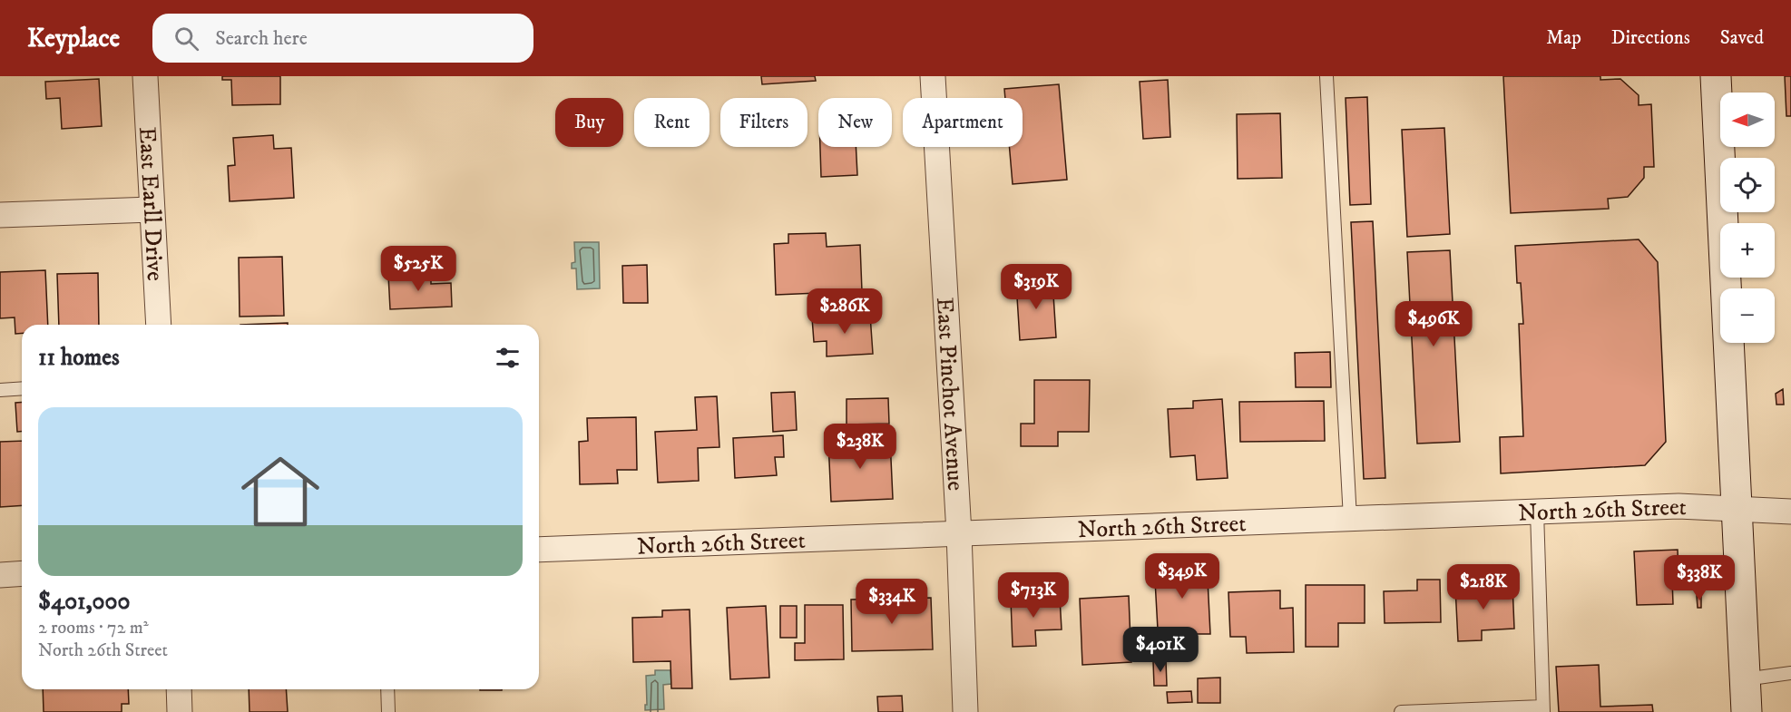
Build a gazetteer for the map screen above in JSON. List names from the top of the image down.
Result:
{
  "streets": {
    "street": ["East Earll Drive", "East Pinchot Avenue", "North 26th Street"]
  },
  "crossings": [
    ["East Pinchot Avenue", "North 26th Street"]
  ],
  "north": "left",
  "page": {
    "header": "Keyplace",
    "search": "Search here",
    "nav": ["Map", "Directions", "Saved"],
    "map_buttons": ["+", "−"],
    "chip": [
      "Buy",
      "Rent",
      "Filters",
      "New",
      "Apartment"
    ],
    "price": [
      "$525K",
      "$319K",
      "$286K",
      "$496K",
      "$238K",
      "$349K",
      "$338K",
      "$218K",
      "$713K",
      "$334K",
      "$401K"
    ],
    "heading": "11 homes",
    "list": [
      {
        "name": "$401,000",
        "note": "2 rooms · 72 m² · North 26th Street"
      }
    ]
  }
}
